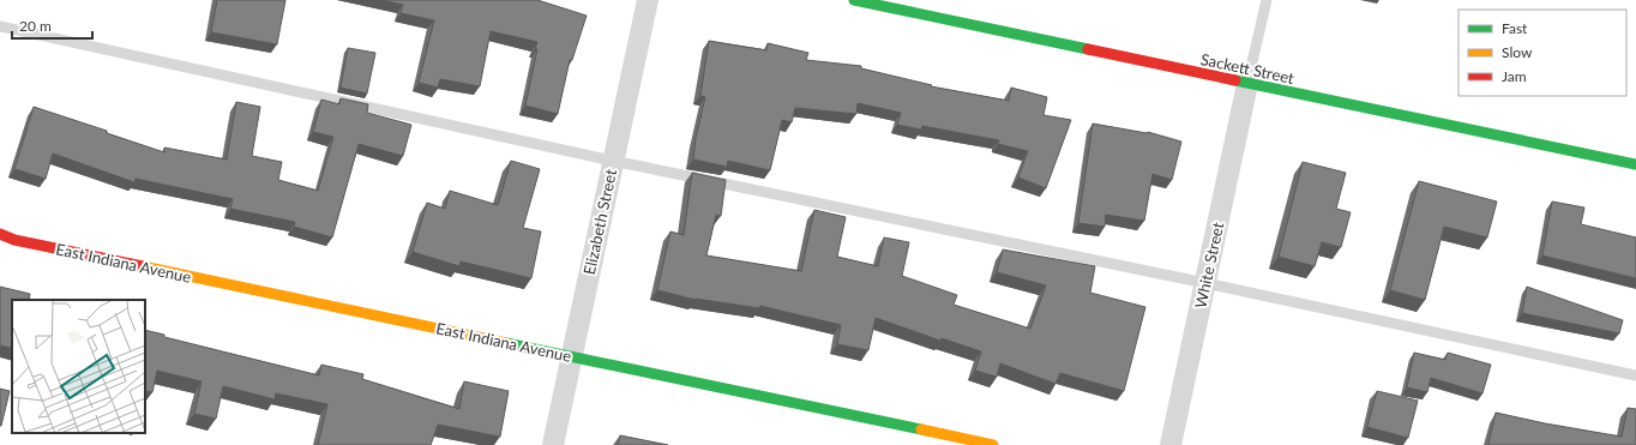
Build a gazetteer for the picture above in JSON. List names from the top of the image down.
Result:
{
  "streets": {
    "street": [
      "Sackett Street",
      "Elizabeth Street",
      "East Indiana Avenue",
      "White Street"
    ]
  },
  "crossings": [
    ["Sackett Street", "White Street"],
    ["Elizabeth Street", "East Indiana Avenue"]
  ],
  "legend": ["Fast", "Slow", "Jam"],
  "scale_bar": "20 m"
}
